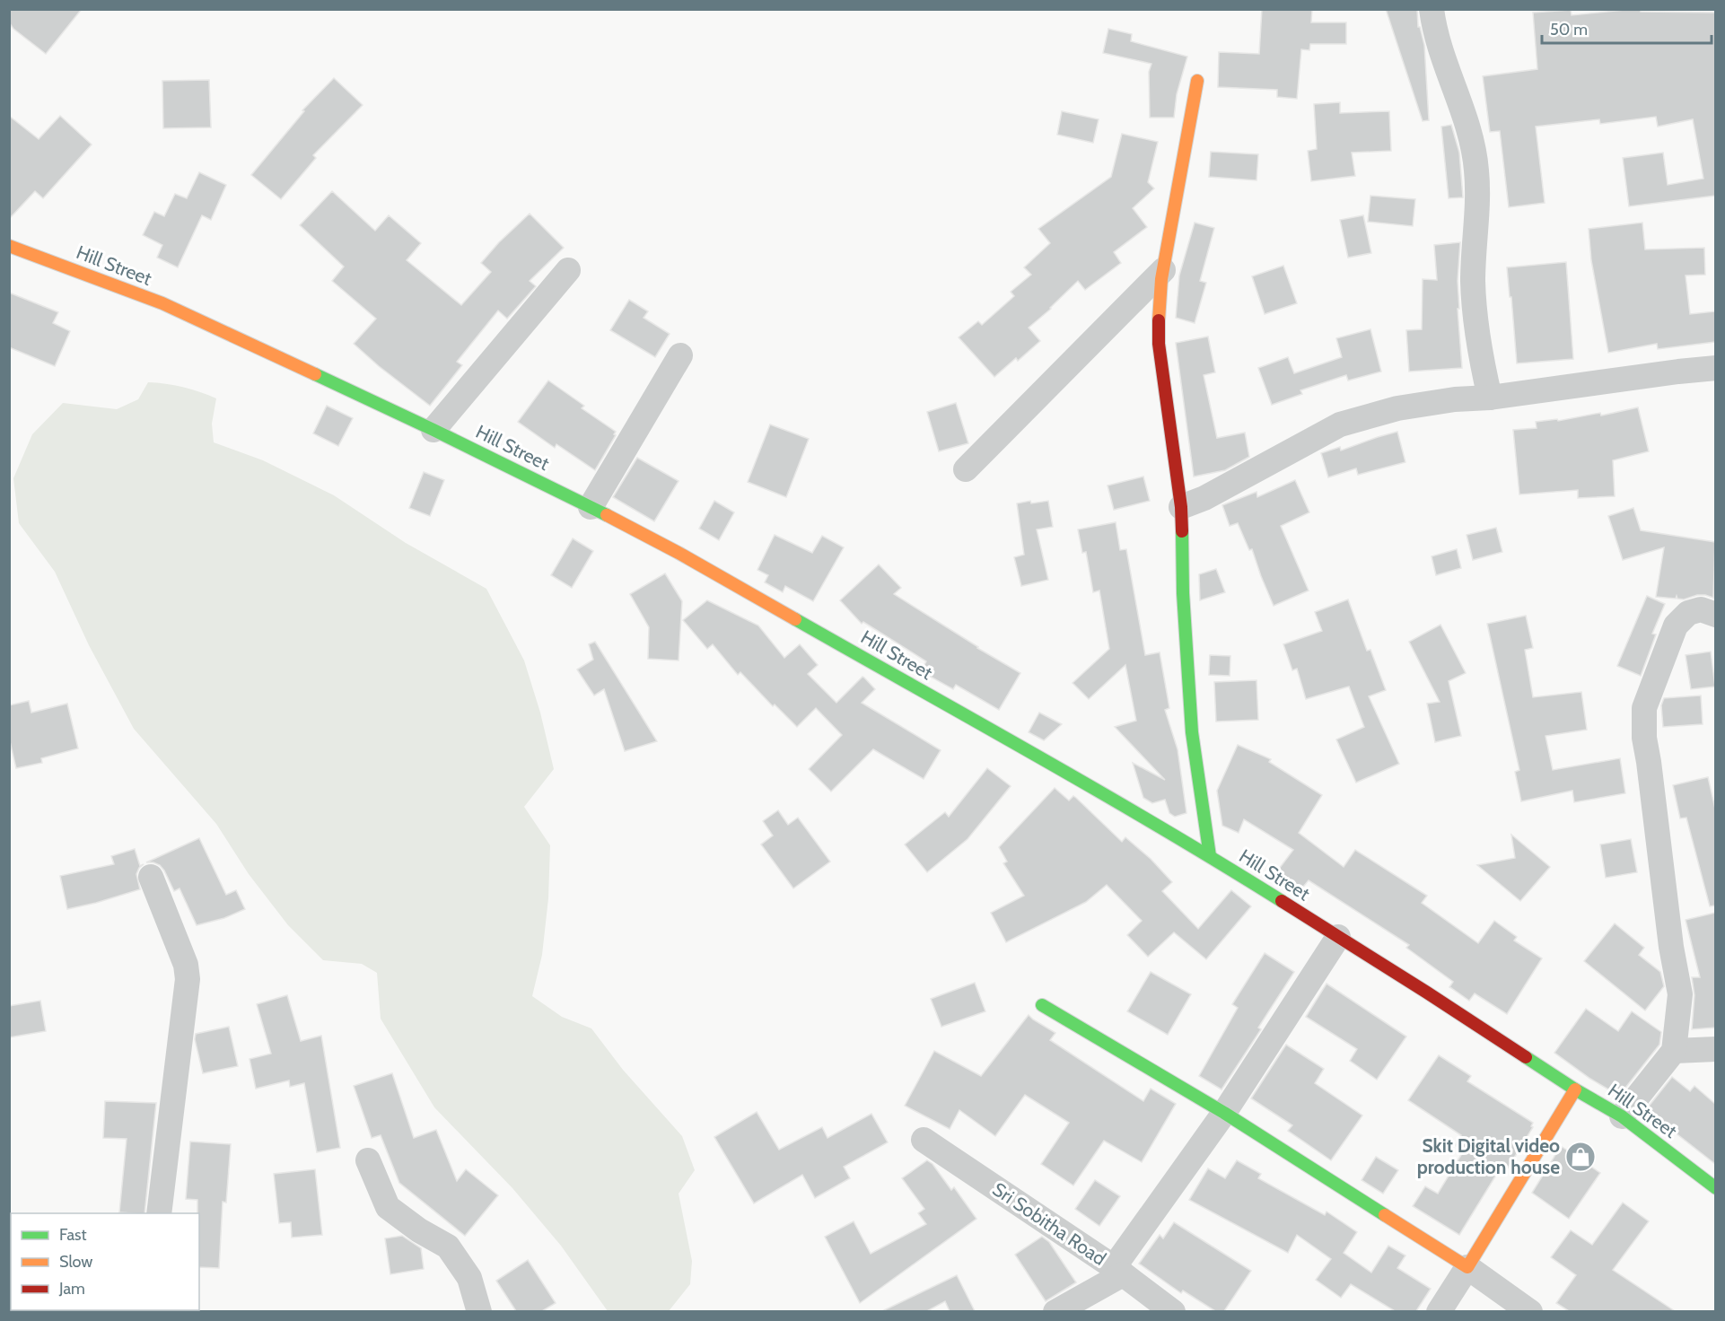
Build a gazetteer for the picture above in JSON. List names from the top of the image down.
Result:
{
  "streets": {
    "main road": ["Hill Street"],
    "street": ["Sri Sobitha Road"]
  },
  "places": {
    "shop": ["Skit Digital video production house"]
  },
  "legend": ["Fast", "Slow", "Jam"],
  "scale_bar": "50 m"
}
